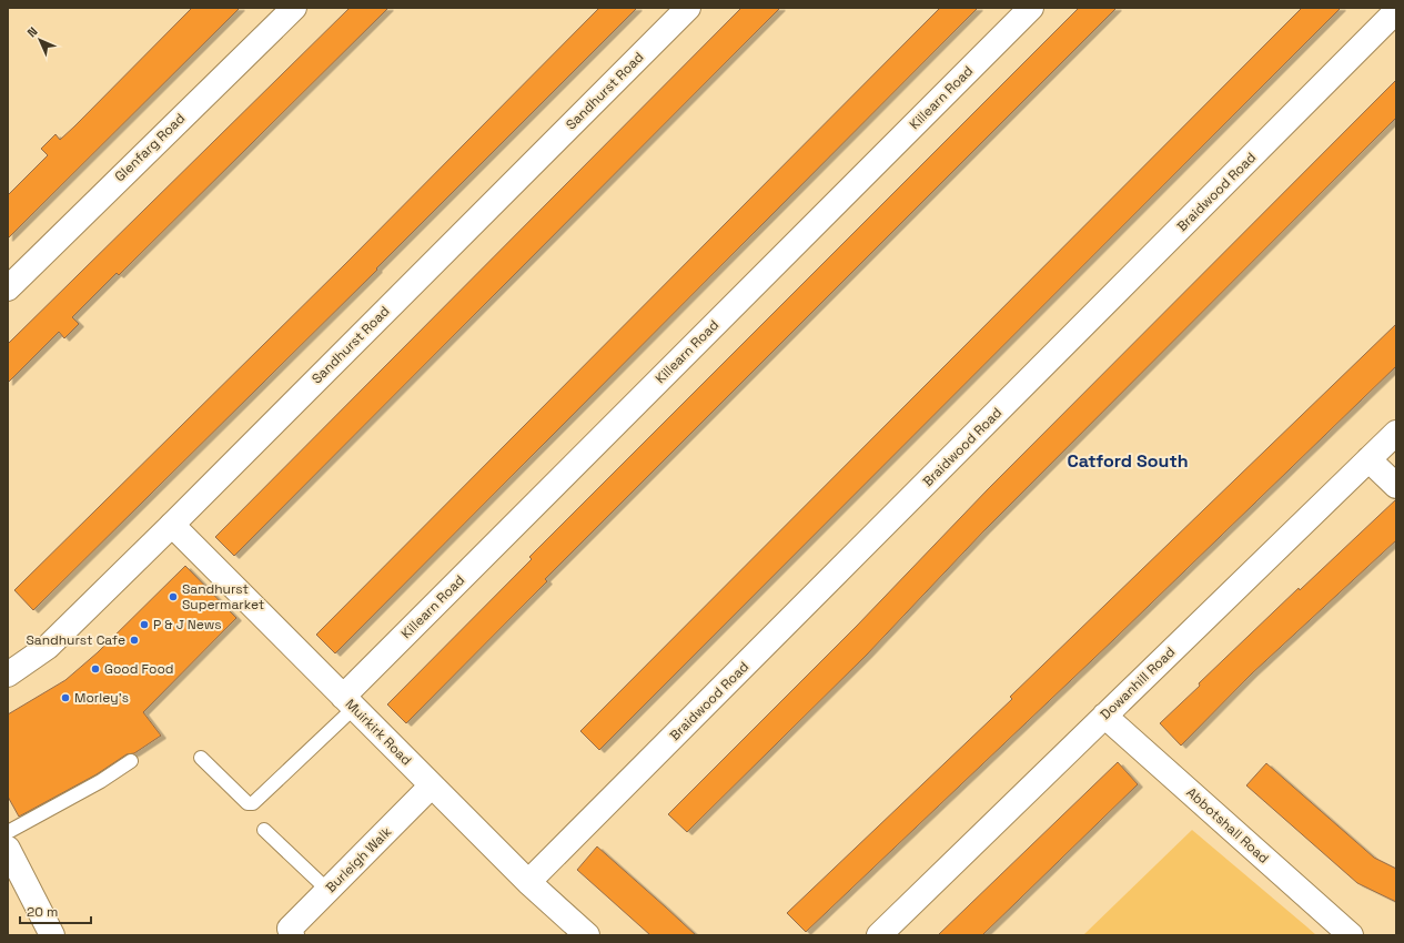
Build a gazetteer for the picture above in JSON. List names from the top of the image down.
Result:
{
  "streets": {
    "street": [
      "Sandhurst Road",
      "Killearn Road",
      "Glenfarg Road",
      "Braidwood Road",
      "Dowanhill Road",
      "Muirkirk Road",
      "Abbotshall Road",
      "Burleigh Walk"
    ]
  },
  "crossings": [
    ["Sandhurst Road", "Muirkirk Road"],
    ["Killearn Road", "Muirkirk Road"],
    ["Braidwood Road", "Muirkirk Road"],
    ["Dowanhill Road", "Abbotshall Road"],
    ["Muirkirk Road", "Burleigh Walk"]
  ],
  "districts": ["Catford South"],
  "places": [
    "Sandhurst Supermarket",
    "P & J News",
    "Sandhurst Cafe",
    "Good Food",
    "Morley's"
  ],
  "scale_bar": "20 m",
  "north": "top left"
}
